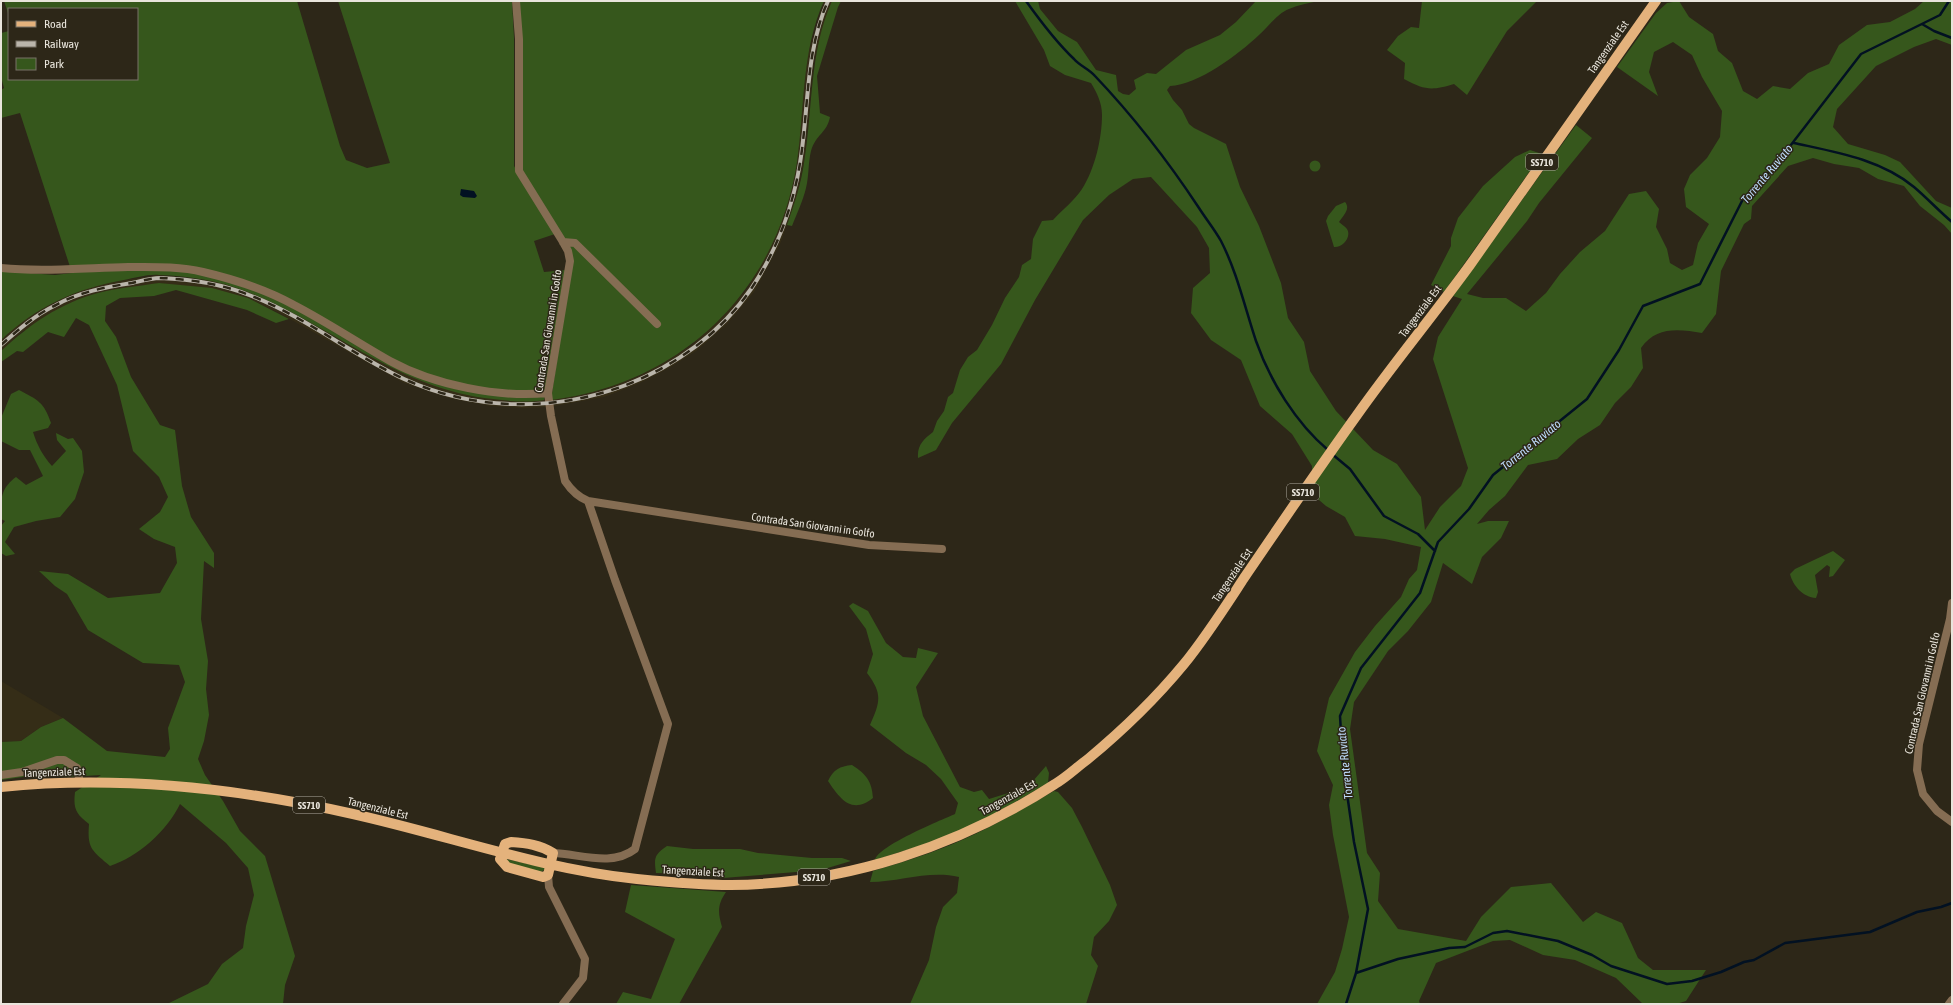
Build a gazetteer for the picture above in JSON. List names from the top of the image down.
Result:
{
  "streets": {
    "main road": ["Tangenziale Est", "SS710"],
    "street": ["Contrada San Giovanni in Golfo"]
  },
  "water": ["Torrente Ruviato"],
  "legend": ["Road", "Railway", "Park"]
}
